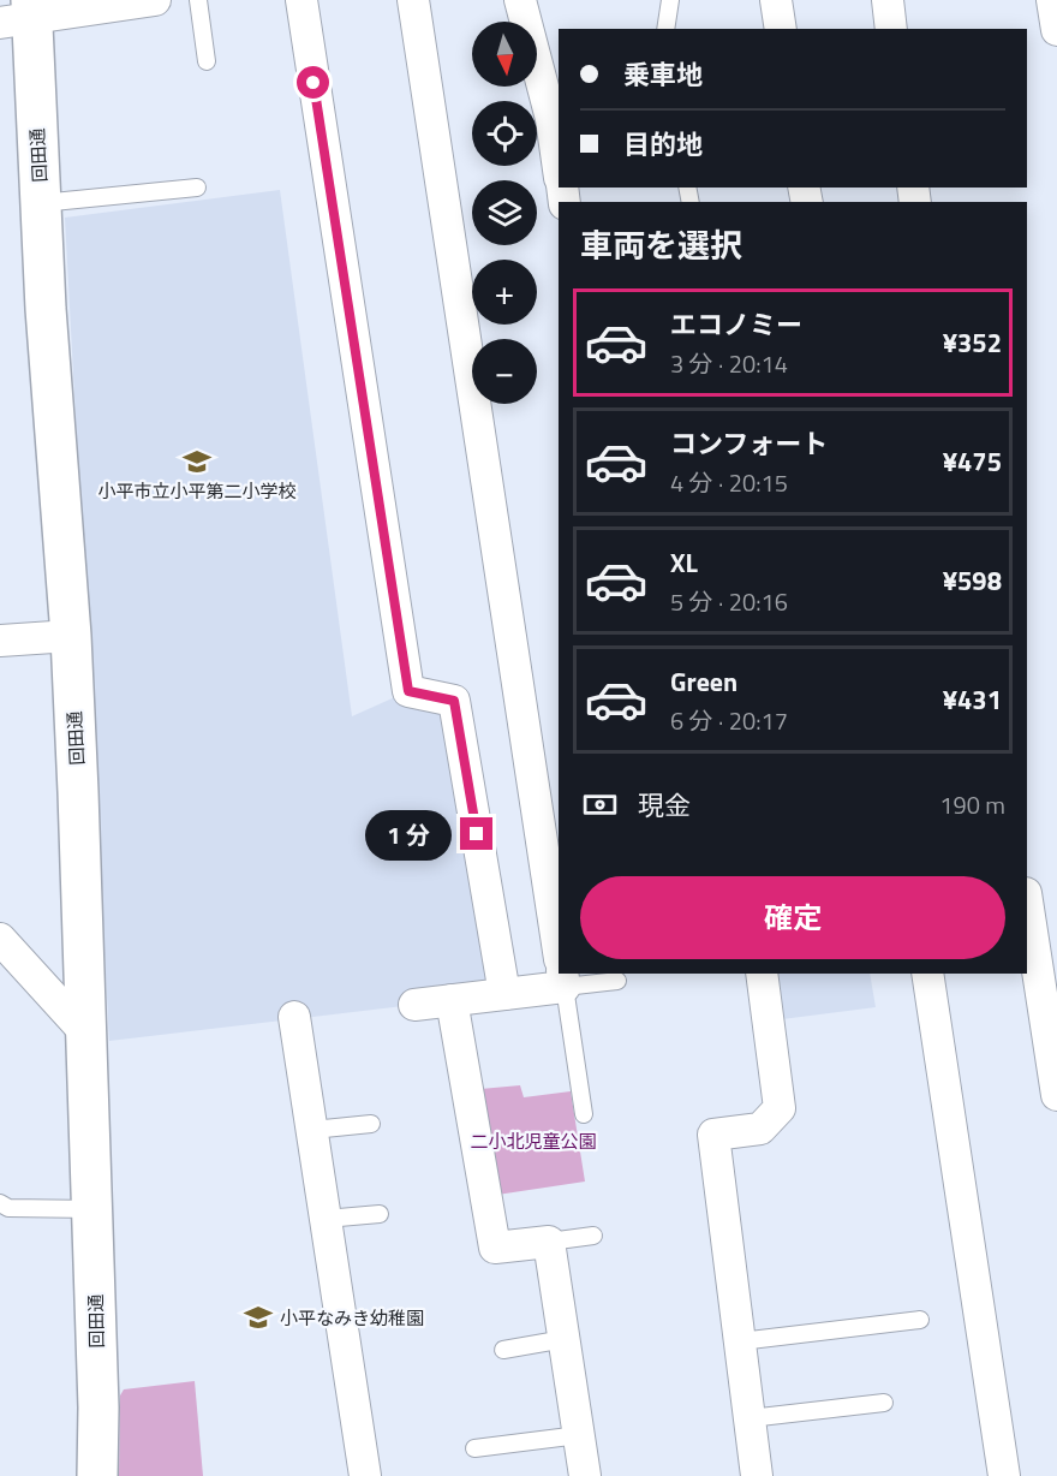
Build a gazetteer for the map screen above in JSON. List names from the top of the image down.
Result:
{
  "streets": {
    "street": ["回田通"]
  },
  "parks": ["二小北児童公園"],
  "places": {
    "school or university": ["小平市立小平第二小学校", "小平なみき幼稚園"]
  },
  "north": "bottom",
  "page": {
    "map_buttons": ["+", "−"],
    "banner": ["乗車地", "目的地"],
    "heading": "車両を選択",
    "list": [
      {
        "name": "エコノミー",
        "note": "3 分 · 20:14",
        "value": "¥352"
      },
      {
        "name": "コンフォート",
        "note": "4 分 · 20:15",
        "value": "¥475"
      },
      {
        "name": "XL",
        "note": "5 分 · 20:16",
        "value": "¥598"
      },
      {
        "name": "Green",
        "note": "6 分 · 20:17",
        "value": "¥431"
      }
    ],
    "pay": ["現金", "190 m"],
    "bubble": "1 分",
    "buttons": "確定"
  }
}
